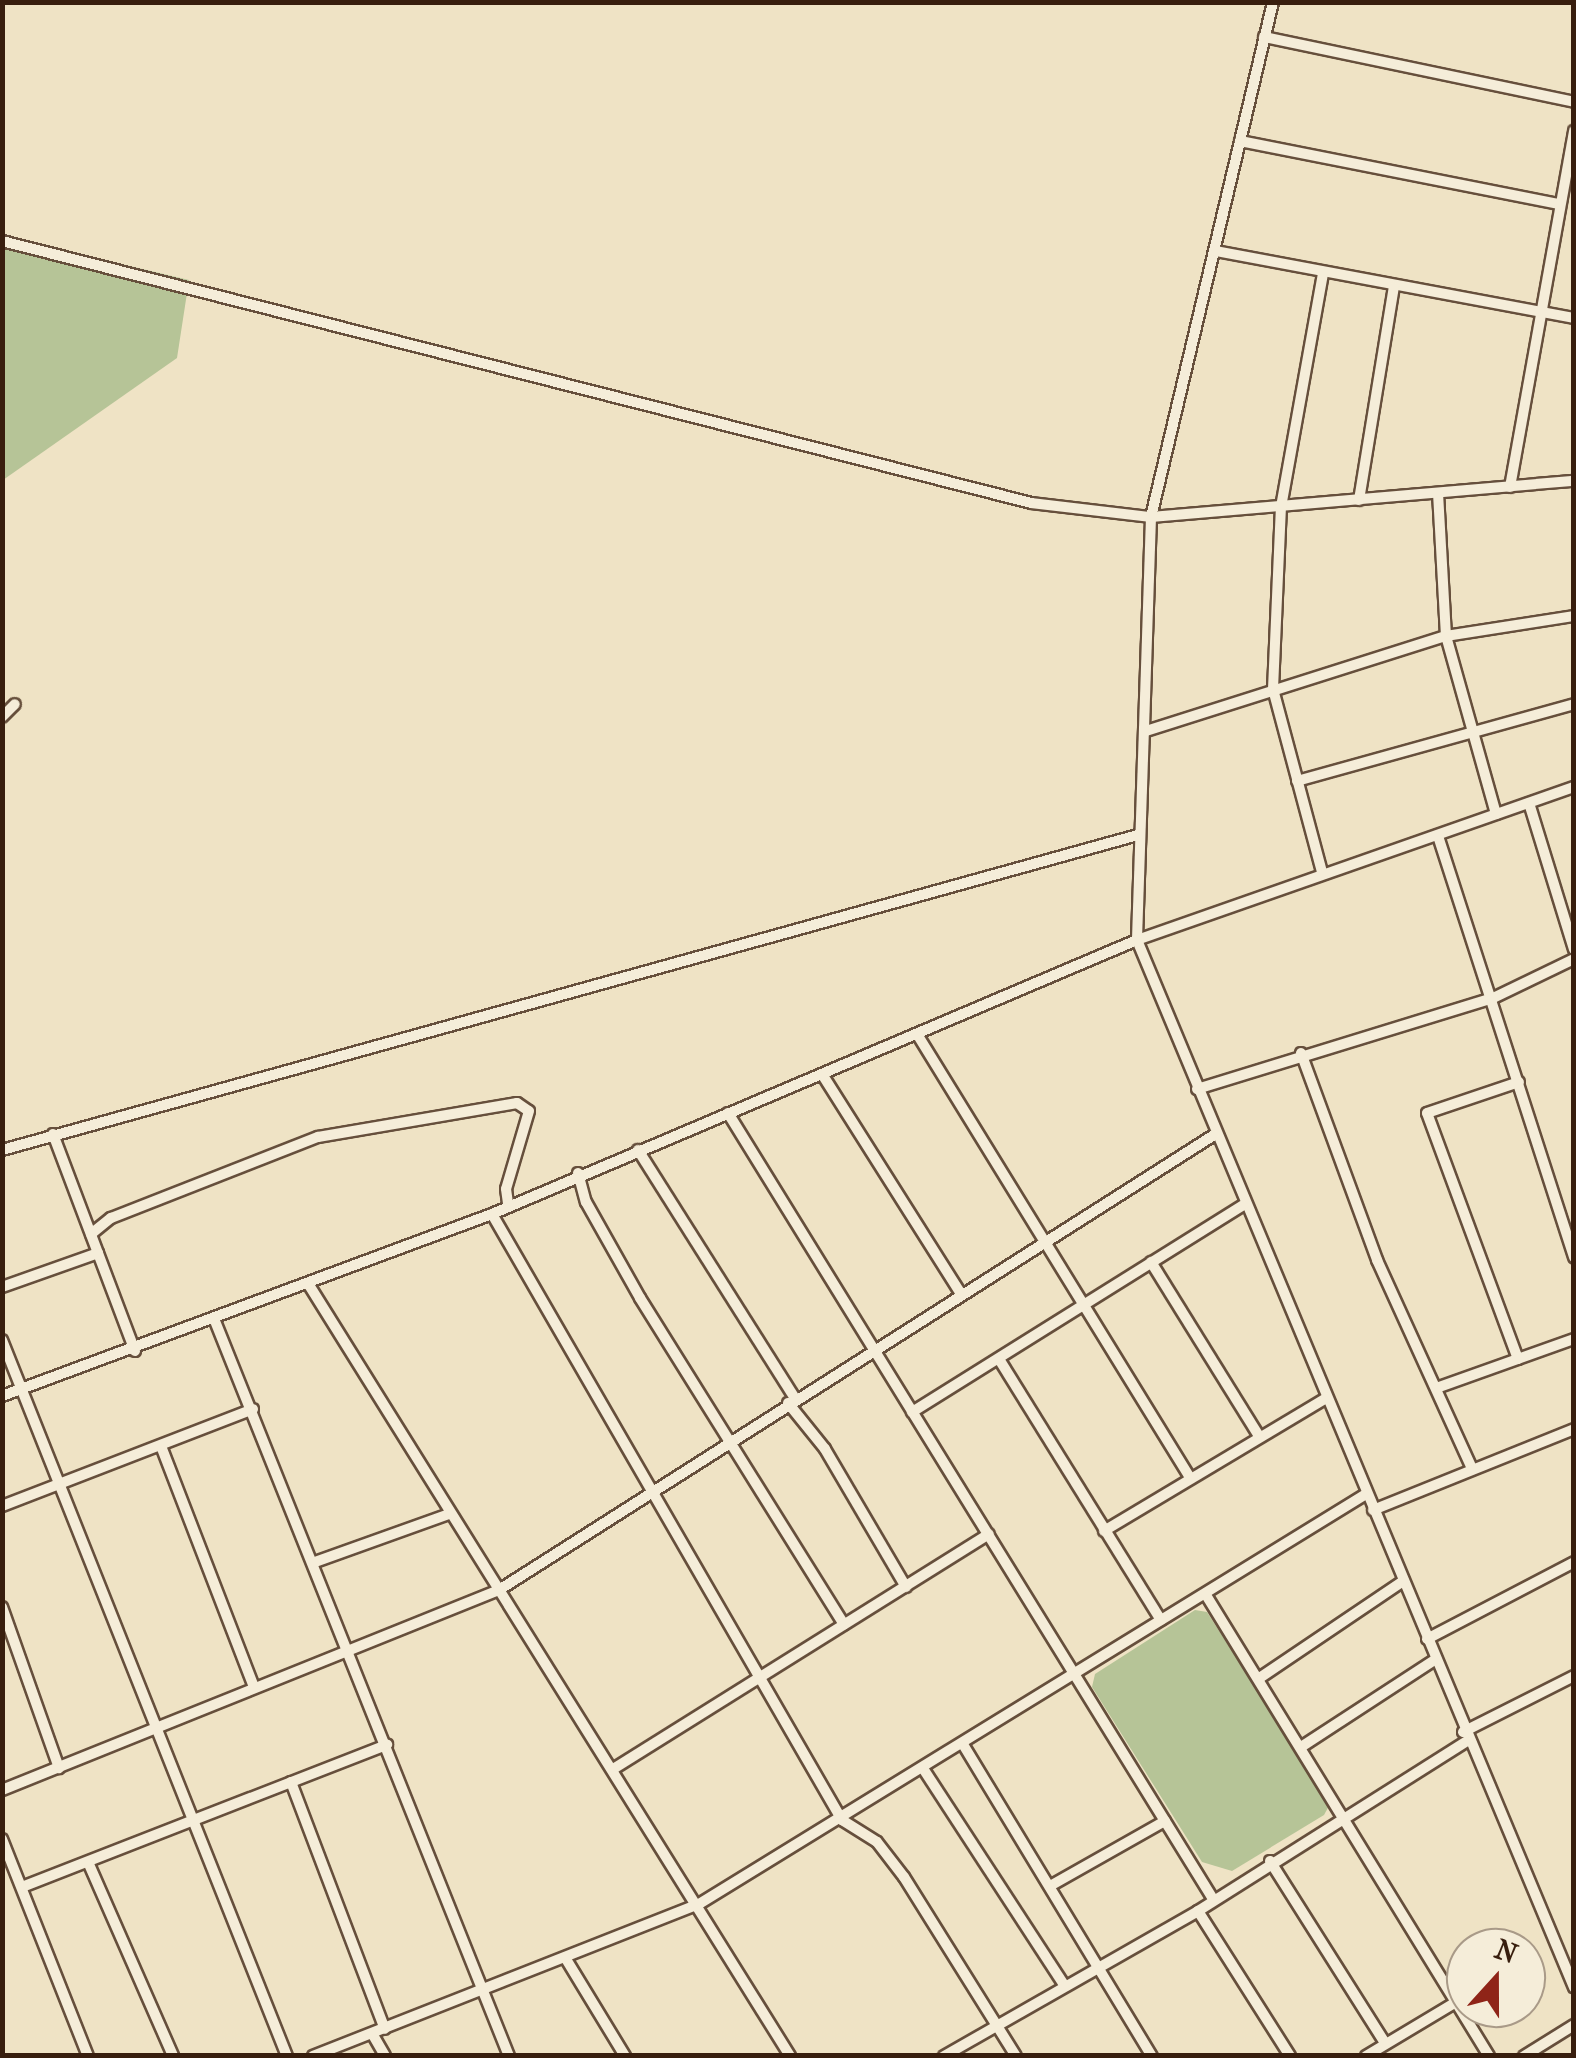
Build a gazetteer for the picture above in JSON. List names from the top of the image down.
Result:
{
  "north": "top"
}
